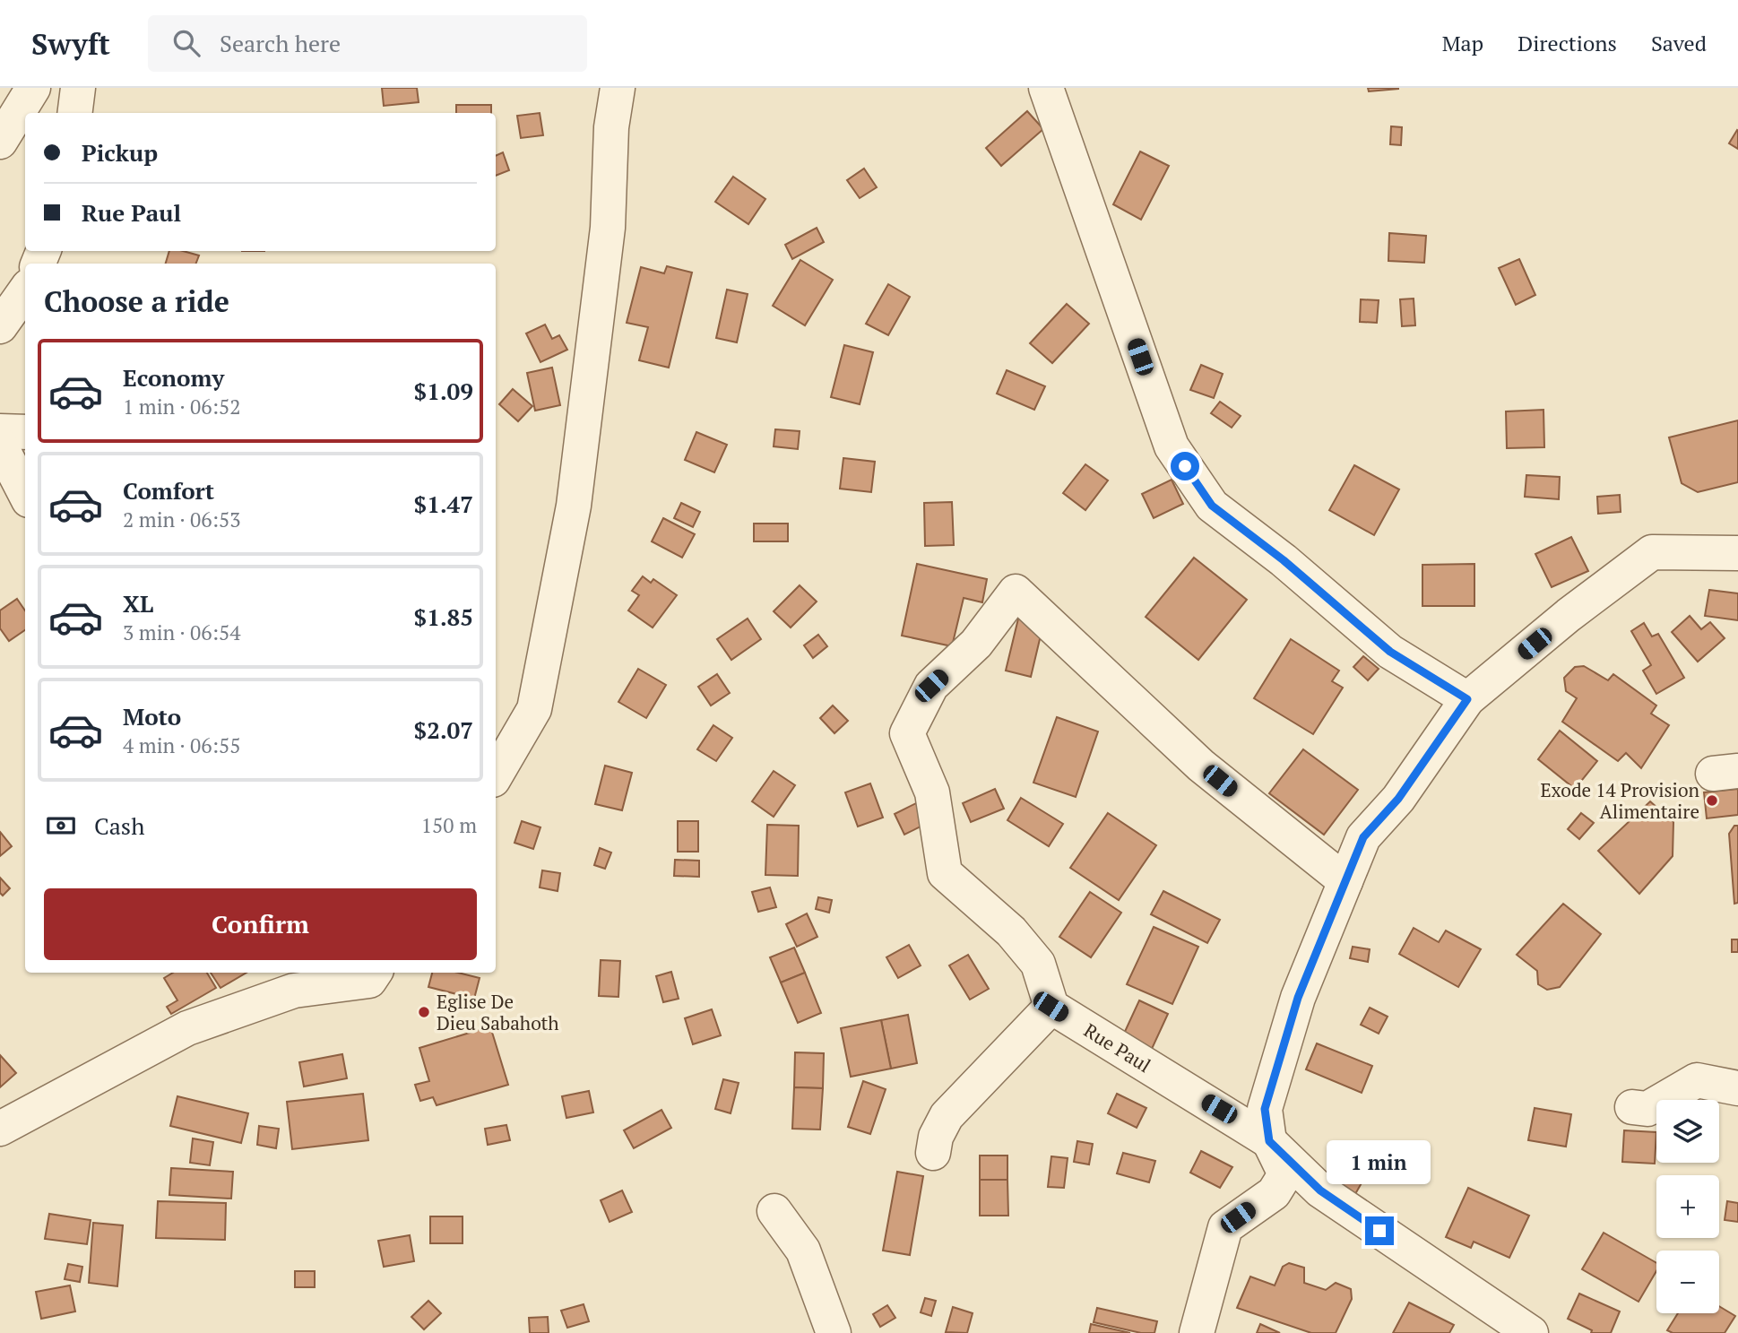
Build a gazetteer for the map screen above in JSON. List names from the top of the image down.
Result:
{
  "streets": {
    "street": ["Rue Paul"]
  },
  "places": ["Exode 14 Provision Alimentaire", "Eglise De Dieu Sabahoth"],
  "page": {
    "header": "Swyft",
    "search": "Search here",
    "nav": ["Map", "Directions", "Saved"],
    "banner": ["Pickup", "Rue Paul"],
    "heading": "Choose a ride",
    "list": [
      {
        "name": "Economy",
        "note": "1 min · 06:52",
        "value": "$1.09"
      },
      {
        "name": "Comfort",
        "note": "2 min · 06:53",
        "value": "$1.47"
      },
      {
        "name": "XL",
        "note": "3 min · 06:54",
        "value": "$1.85"
      },
      {
        "name": "Moto",
        "note": "4 min · 06:55",
        "value": "$2.07"
      }
    ],
    "pay": ["Cash", "150 m"],
    "buttons": "Confirm",
    "map_buttons": ["+", "−"],
    "bubble": "1 min"
  }
}
